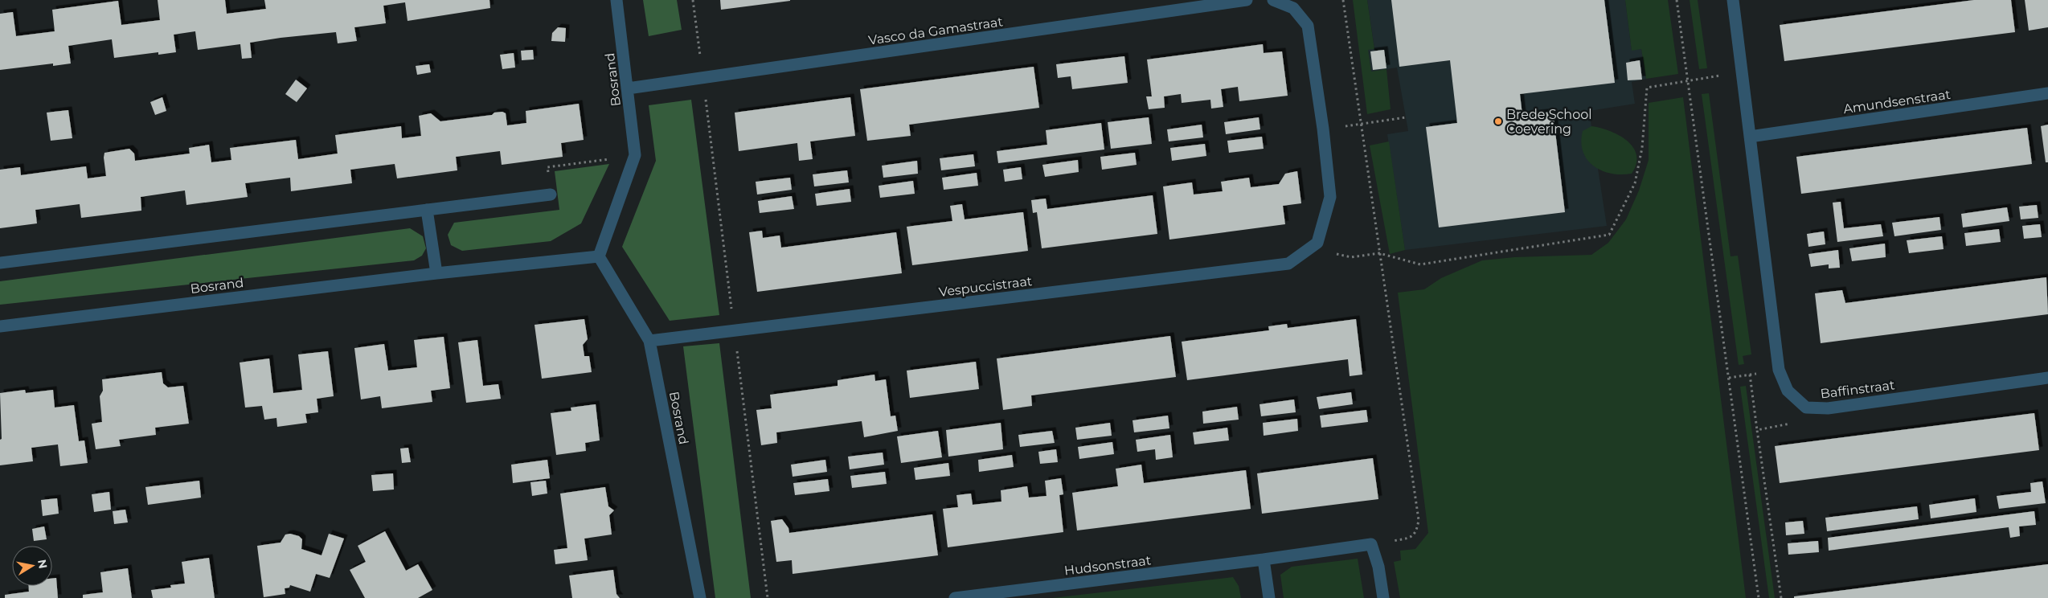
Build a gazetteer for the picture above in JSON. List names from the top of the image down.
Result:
{
  "streets": {
    "street": [
      "Vasco da Gamastraat",
      "Bosrand",
      "Amundsenstraat",
      "Vespuccistraat",
      "Baffinstraat",
      "Hudsonstraat"
    ]
  },
  "crossings": [
    ["Vasco da Gamastraat", "Bosrand"],
    ["Bosrand", "Vespuccistraat"],
    ["Amundsenstraat", "Baffinstraat"]
  ],
  "places": ["Brede School Coevering"],
  "north": "right"
}
